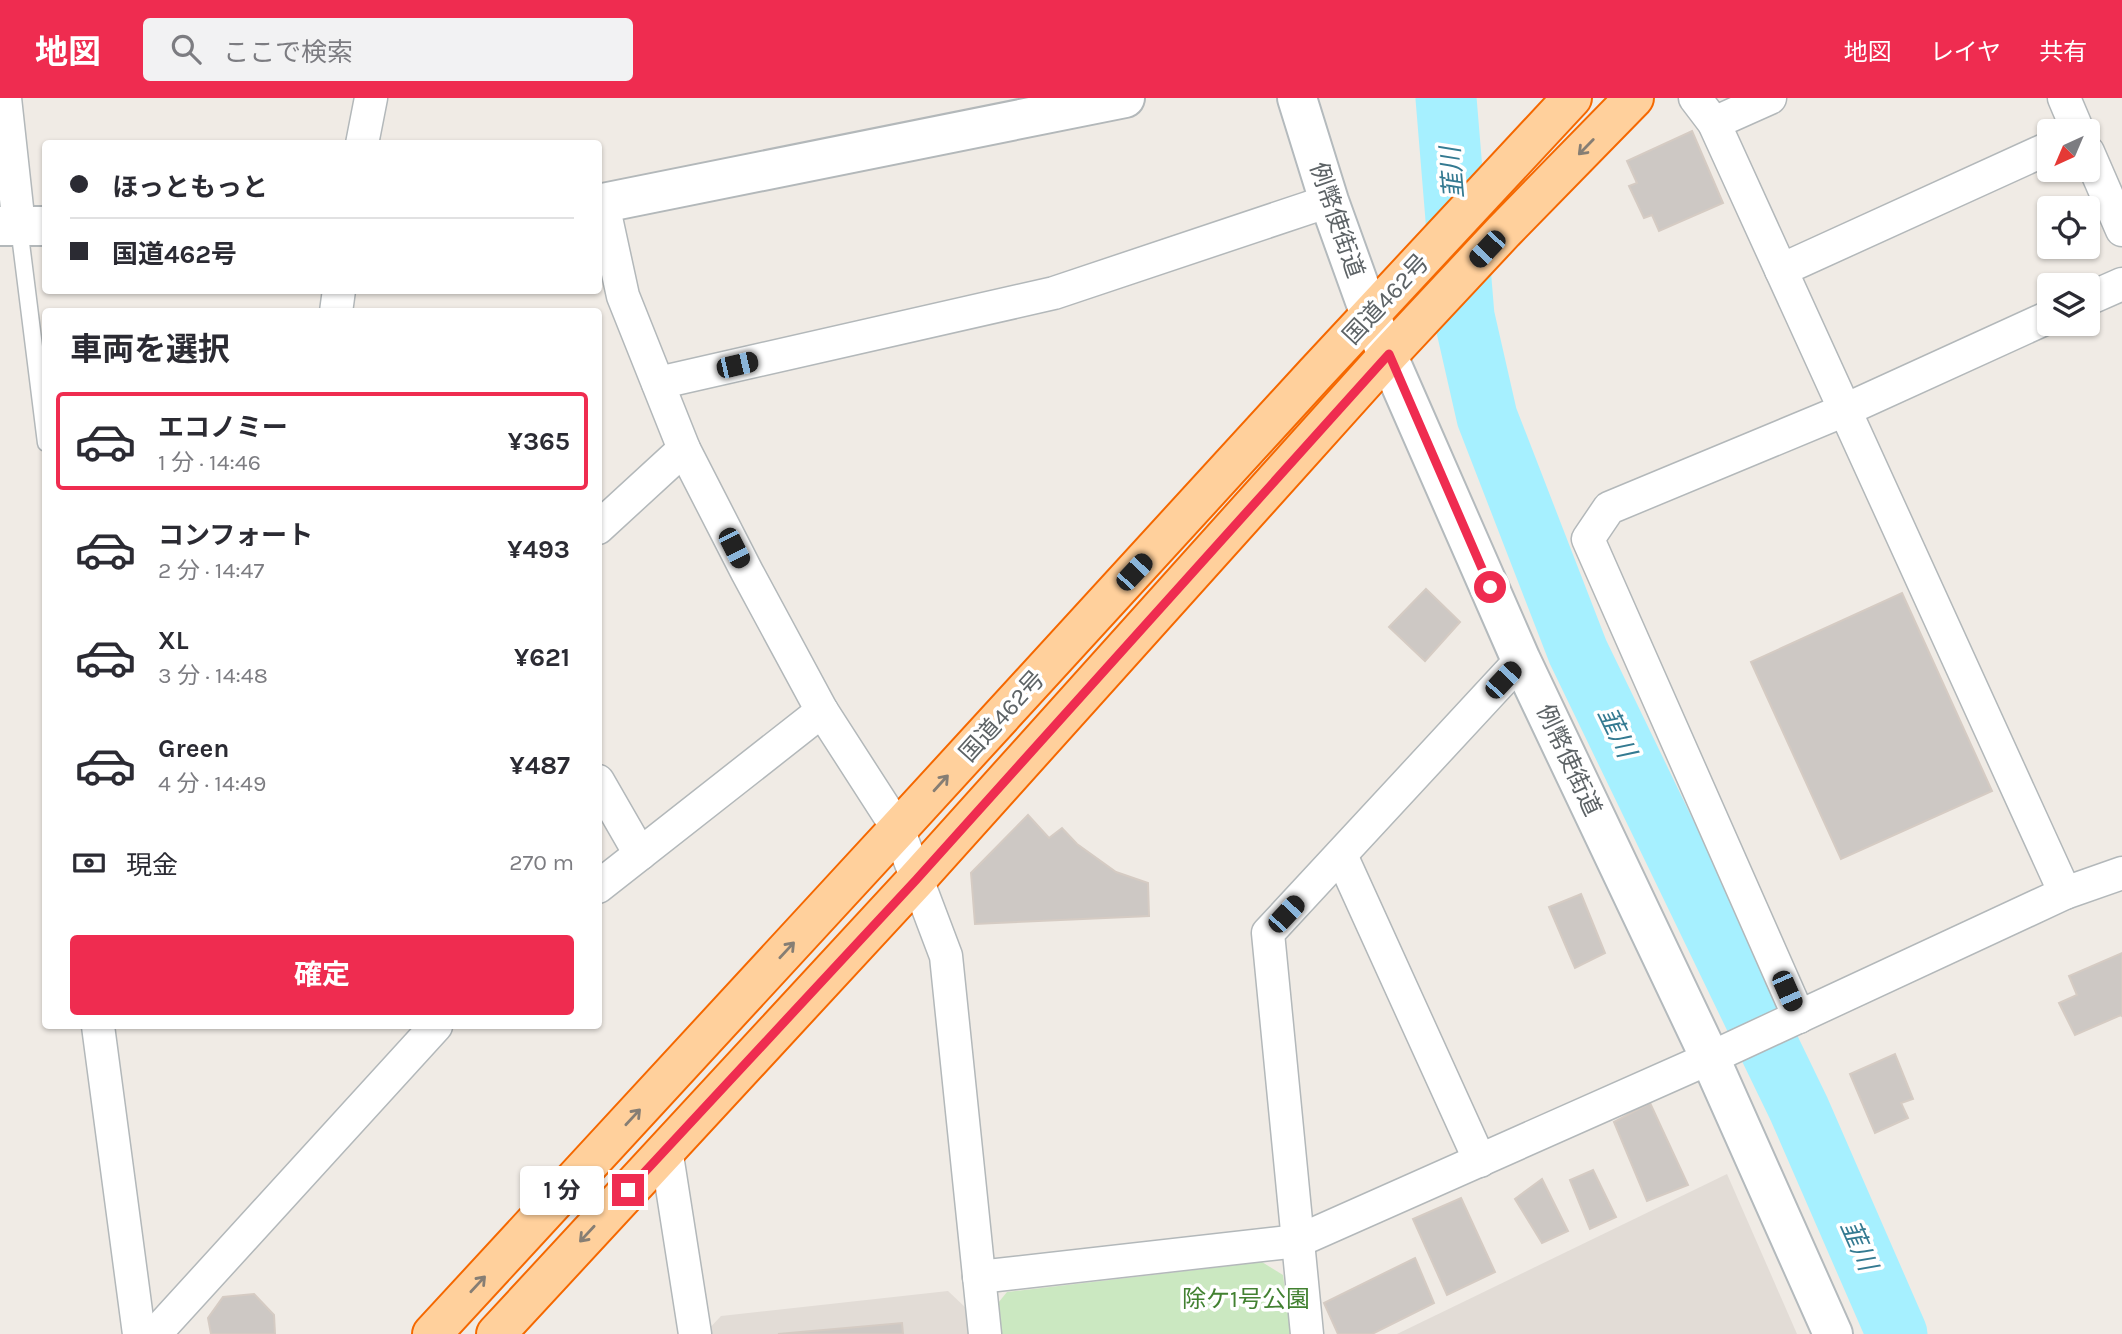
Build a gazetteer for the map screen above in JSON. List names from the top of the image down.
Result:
{
  "streets": {
    "highway": ["国道462号"],
    "main road": ["例幣使街道"]
  },
  "crossings": [
    ["例幣使街道", "国道462号"]
  ],
  "water": ["韮川"],
  "parks": ["除ケ1号公園"],
  "north": "bottom left",
  "page": {
    "header": "地図",
    "search": "ここで検索",
    "nav": ["地図", "レイヤ", "共有"],
    "banner": ["ほっともっと", "国道462号"],
    "heading": "車両を選択",
    "list": [
      {
        "name": "エコノミー",
        "note": "1 分 · 14:46",
        "value": "¥365"
      },
      {
        "name": "コンフォート",
        "note": "2 分 · 14:47",
        "value": "¥493"
      },
      {
        "name": "XL",
        "note": "3 分 · 14:48",
        "value": "¥621"
      },
      {
        "name": "Green",
        "note": "4 分 · 14:49",
        "value": "¥487"
      }
    ],
    "pay": ["現金", "270 m"],
    "buttons": "確定",
    "bubble": "1 分"
  }
}
